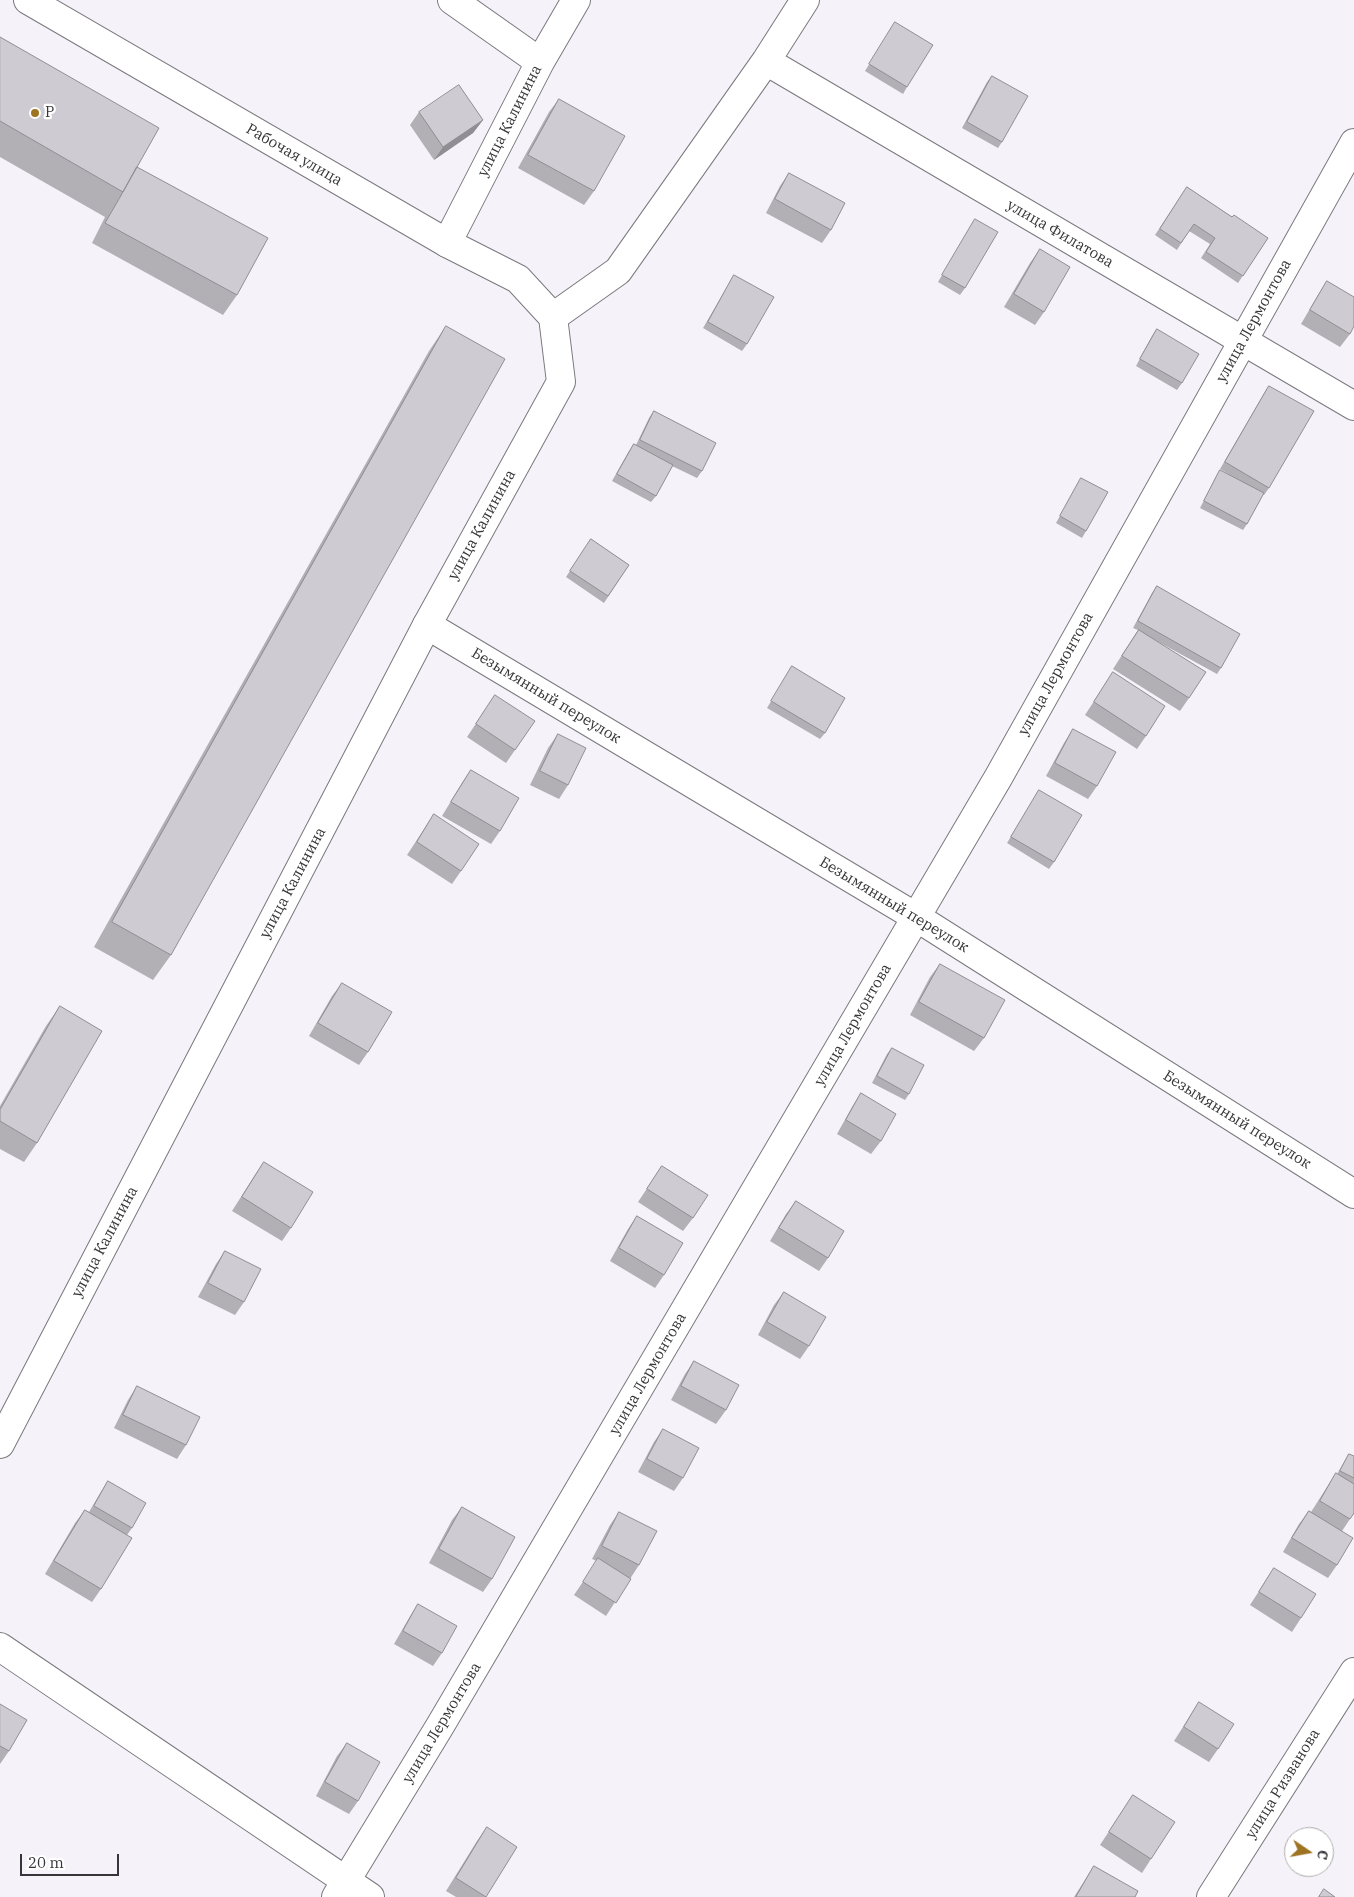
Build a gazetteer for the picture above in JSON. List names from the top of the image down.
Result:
{
  "streets": {
    "street": [
      "улица Калинина",
      "Рабочая улица",
      "улица Филатова",
      "улица Лермонтова",
      "Безымянный переулок",
      "улица Ризванова"
    ]
  },
  "crossings": [
    ["улица Калинина", "Рабочая улица"],
    ["улица Калинина", "Безымянный переулок"],
    ["улица Филатова", "улица Лермонтова"],
    ["улица Лермонтова", "Безымянный переулок"]
  ],
  "places": ["Р"],
  "scale_bar": "20 m",
  "north": "right"
}
